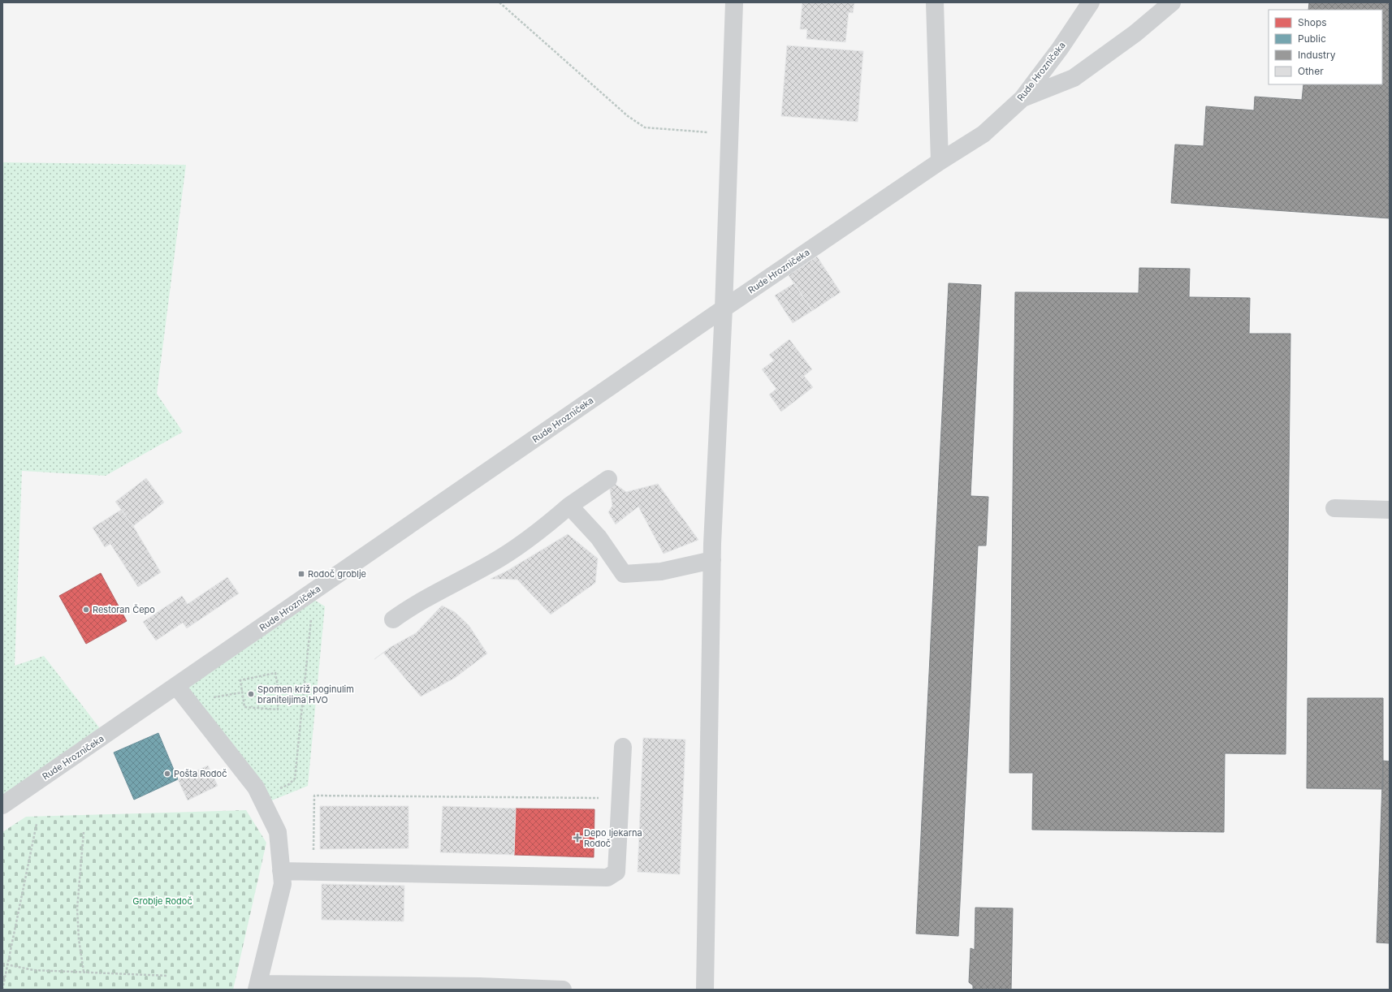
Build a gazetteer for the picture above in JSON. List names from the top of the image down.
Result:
{
  "streets": {
    "street": ["Rude Hrozničeka"]
  },
  "parks": ["Groblje Rodoč"],
  "places": {
    "transit": ["Rodoč groblje"],
    "other": ["Restoran Čepo", "Spomen križ poginulim braniteljima HVO", "Pošta Rodoč"],
    "health": ["Depo ljekarna Rodoč"]
  },
  "legend": [
    "Shops",
    "Public",
    "Industry",
    "Other"
  ]
}
